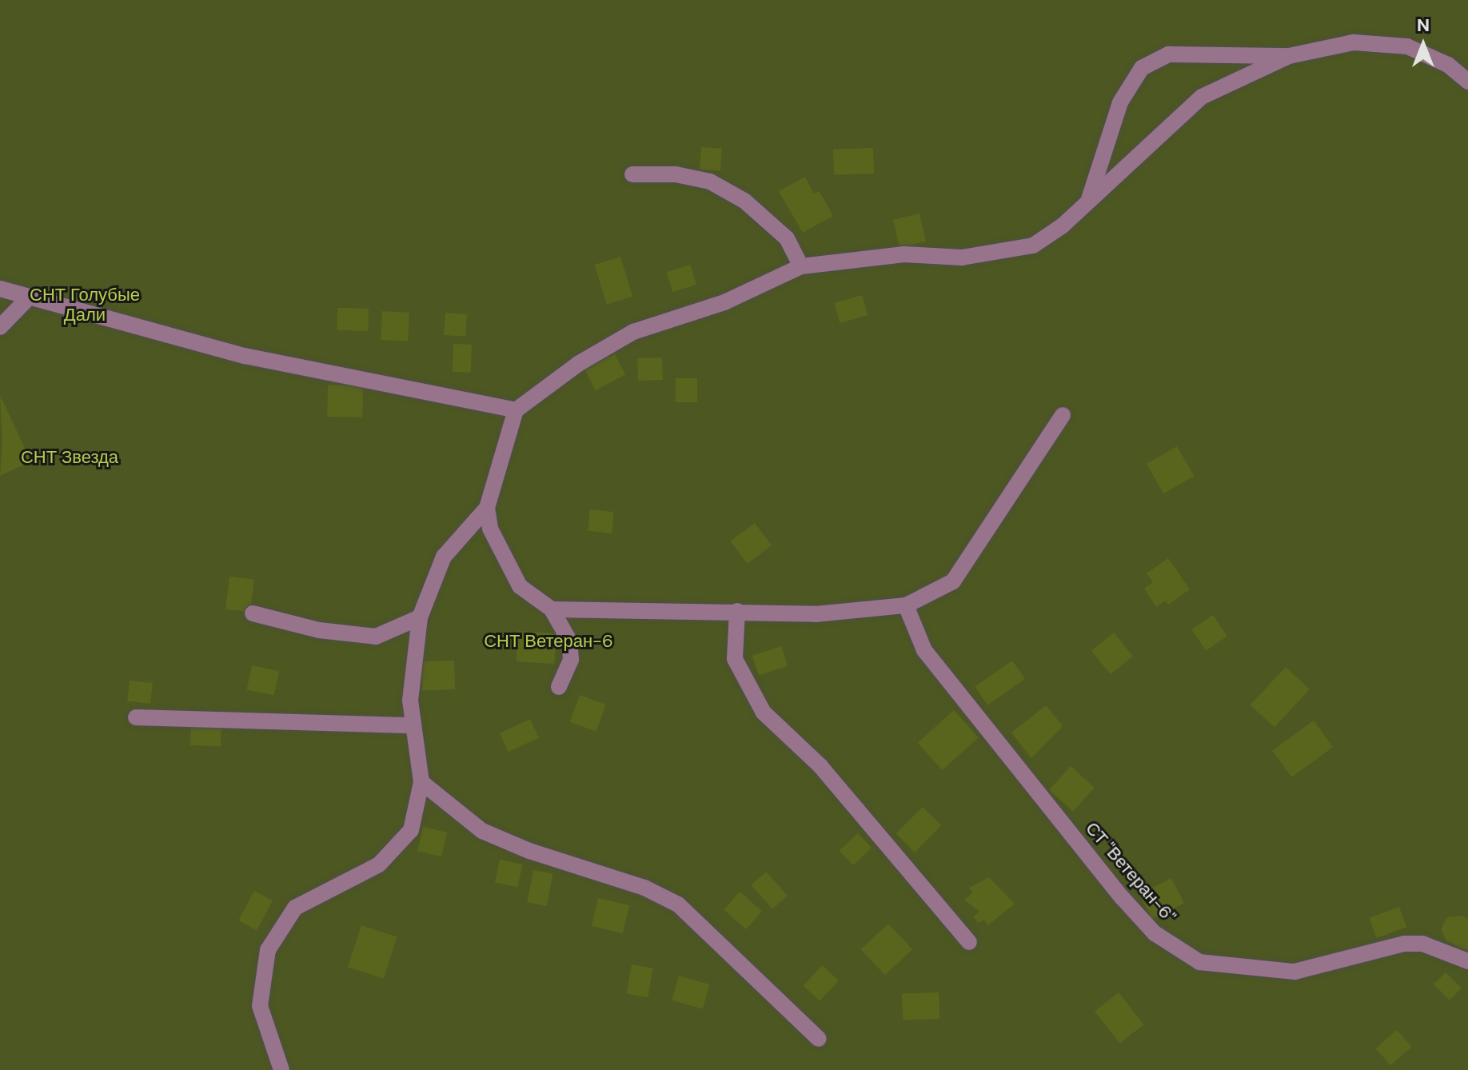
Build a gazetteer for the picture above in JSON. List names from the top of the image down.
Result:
{
  "streets": {
    "lane": ["СТ \"Ветеран-6\""]
  },
  "parks": ["СНТ Голубые Дали", "СНТ Звезда", "СНТ Ветеран-6"],
  "north": "top"
}
